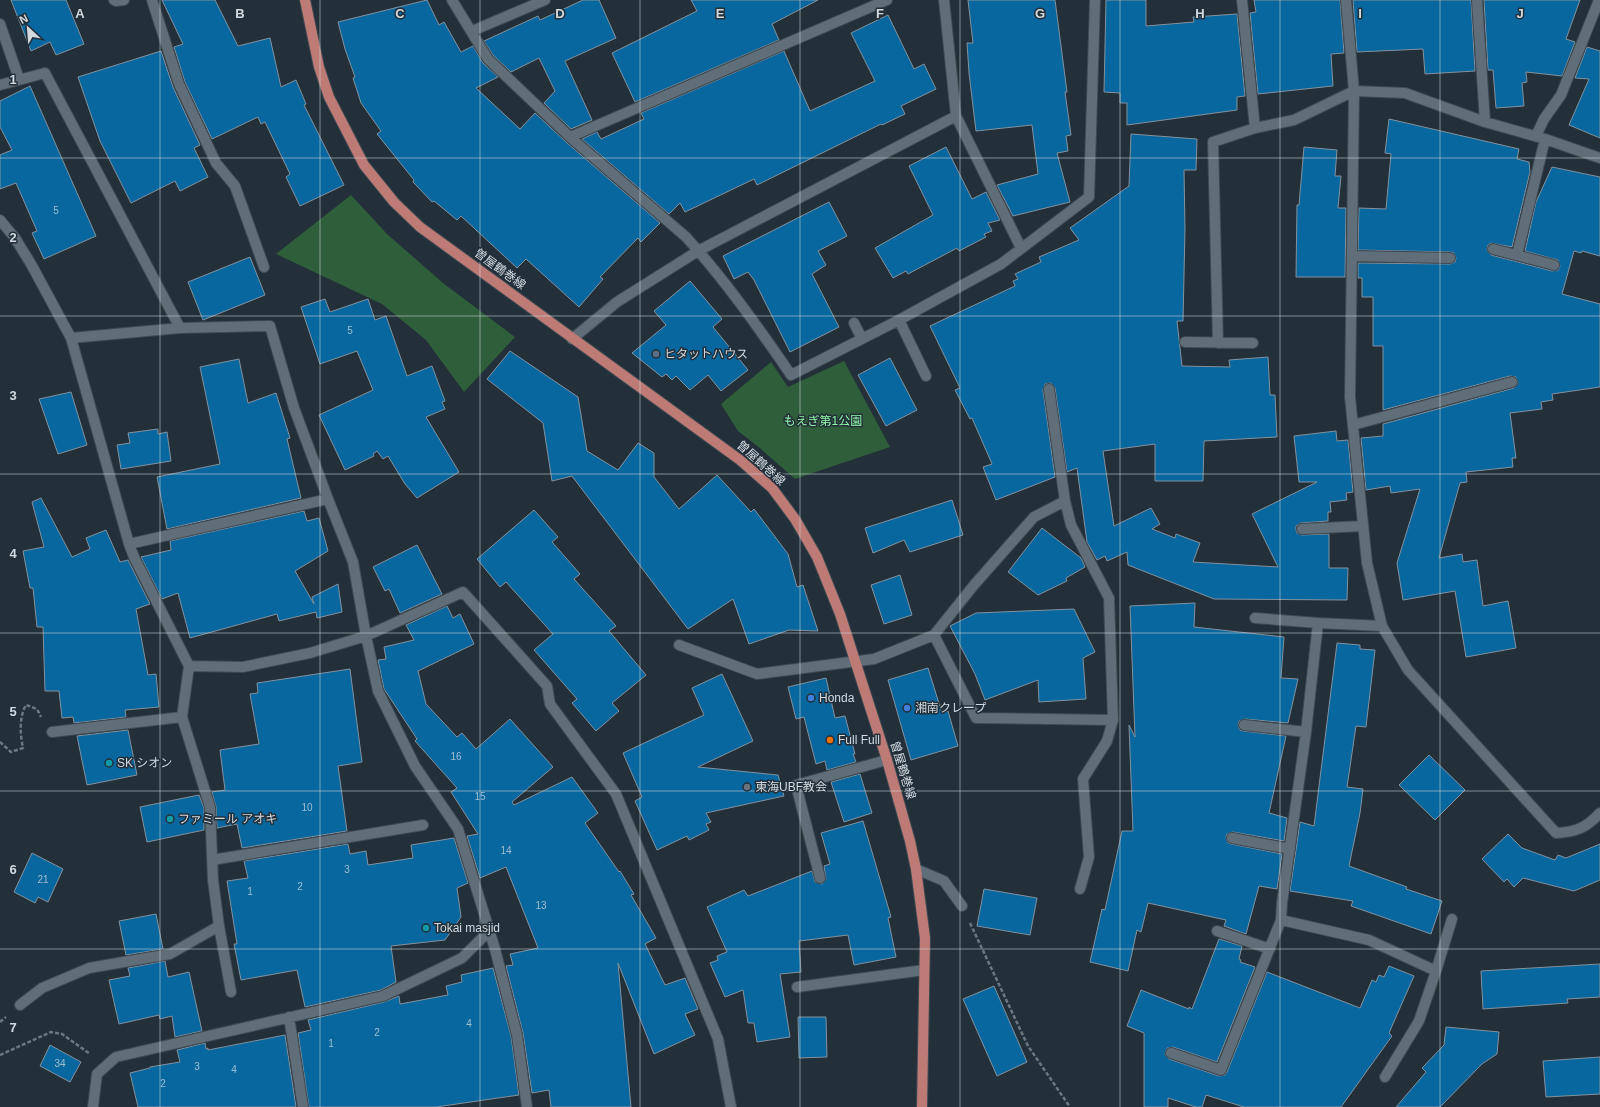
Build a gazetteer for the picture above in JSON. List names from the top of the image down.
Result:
{
  "streets": {
    "main road": ["曽屋鶴巻線"]
  },
  "parks": ["もえぎ第1公園"],
  "places": [
    "ヒタットハウス",
    "Honda",
    "湘南クレープ",
    "Full Full",
    "SK シオン",
    "東海UBF教会",
    "ファミール アオキ",
    "Tokai masjid"
  ],
  "house_numbers": [
    "5",
    "5",
    "16",
    "15",
    "10",
    "14",
    "3",
    "21",
    "2",
    "1",
    "13",
    "4",
    "2",
    "1",
    "34",
    "3",
    "4",
    "2"
  ],
  "north": "top left",
  "grid": {
    "columns": [
      "A",
      "B",
      "C",
      "D",
      "E",
      "F",
      "G",
      "H",
      "I",
      "J"
    ],
    "rows": [
      "1",
      "2",
      "3",
      "4",
      "5",
      "6",
      "7"
    ]
  }
}
